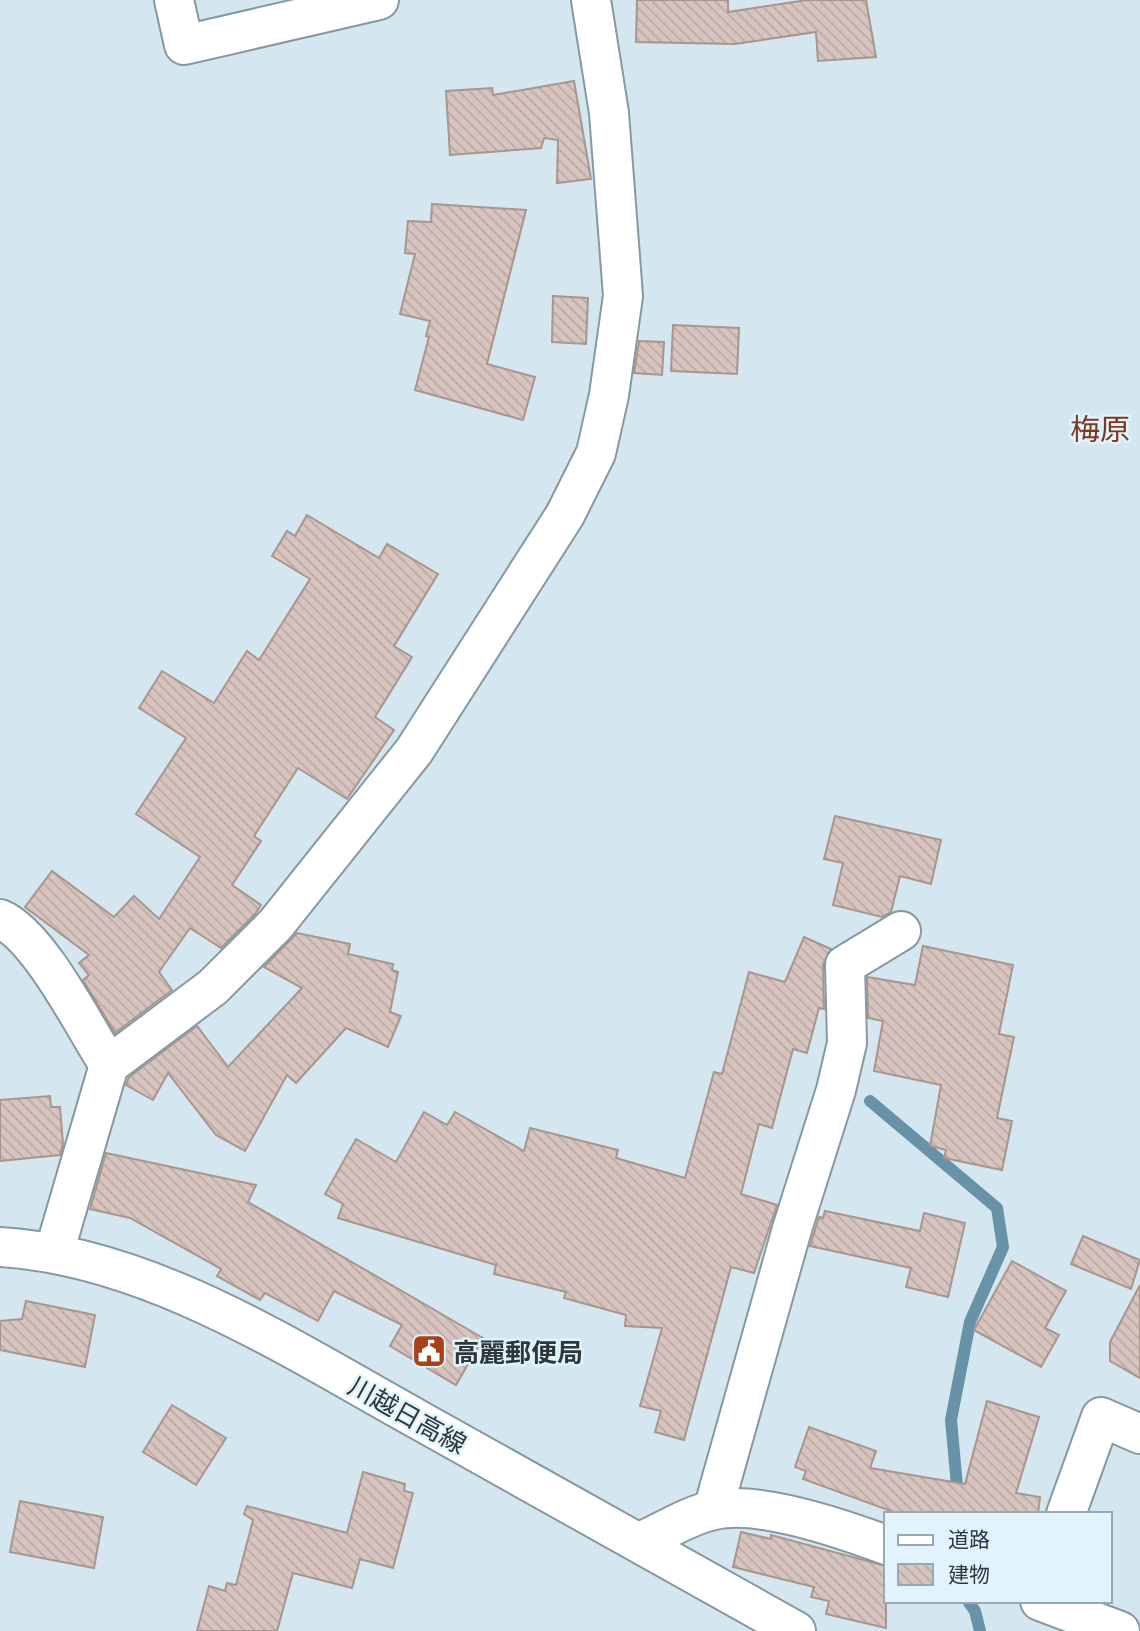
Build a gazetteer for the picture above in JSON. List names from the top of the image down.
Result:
{
  "streets": {
    "street": ["川越日高線"]
  },
  "districts": ["梅原"],
  "places": {
    "public building": ["高麗郵便局"]
  },
  "legend": ["道路", "建物"]
}
